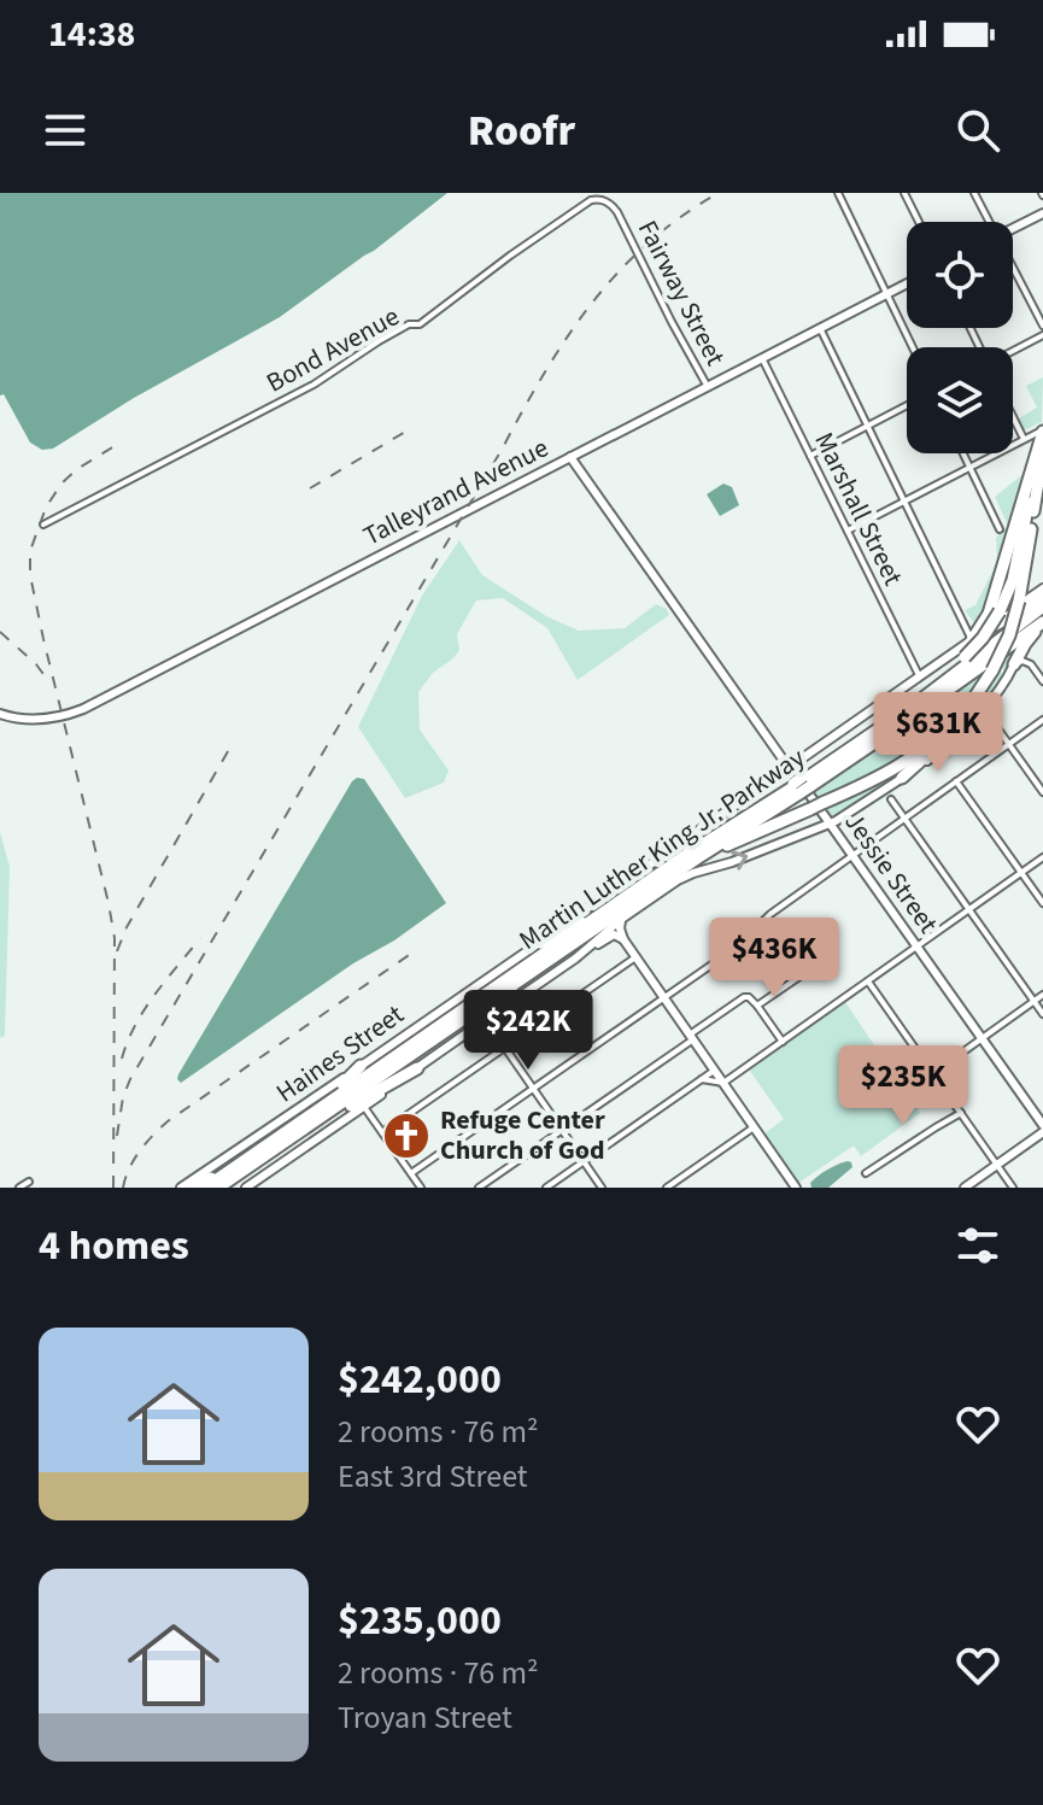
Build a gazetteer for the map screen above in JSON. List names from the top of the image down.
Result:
{
  "streets": {
    "highway": ["Martin Luther King Jr. Parkway"],
    "street": [
      "Fairway Street",
      "Bond Avenue",
      "Talleyrand Avenue",
      "Marshall Street",
      "Jessie Street",
      "Haines Street"
    ]
  },
  "crossings": [
    ["Fairway Street", "Bond Avenue"],
    ["Fairway Street", "Talleyrand Avenue"],
    ["Talleyrand Avenue", "Marshall Street"],
    ["Talleyrand Avenue", "Jessie Street"],
    ["Marshall Street", "Haines Street"],
    ["Jessie Street", "Haines Street"]
  ],
  "places": {
    "church": ["Refuge Center Church of God"]
  },
  "page": {
    "status": "14:38",
    "header": "Roofr",
    "price": [
      "$631K",
      "$436K",
      "$242K",
      "$235K"
    ],
    "heading": "4 homes",
    "list": [
      {
        "name": "$242,000",
        "note": "2 rooms · 76 m² · East 3rd Street"
      },
      {
        "name": "$235,000",
        "note": "2 rooms · 76 m² · Troyan Street"
      }
    ]
  }
}
